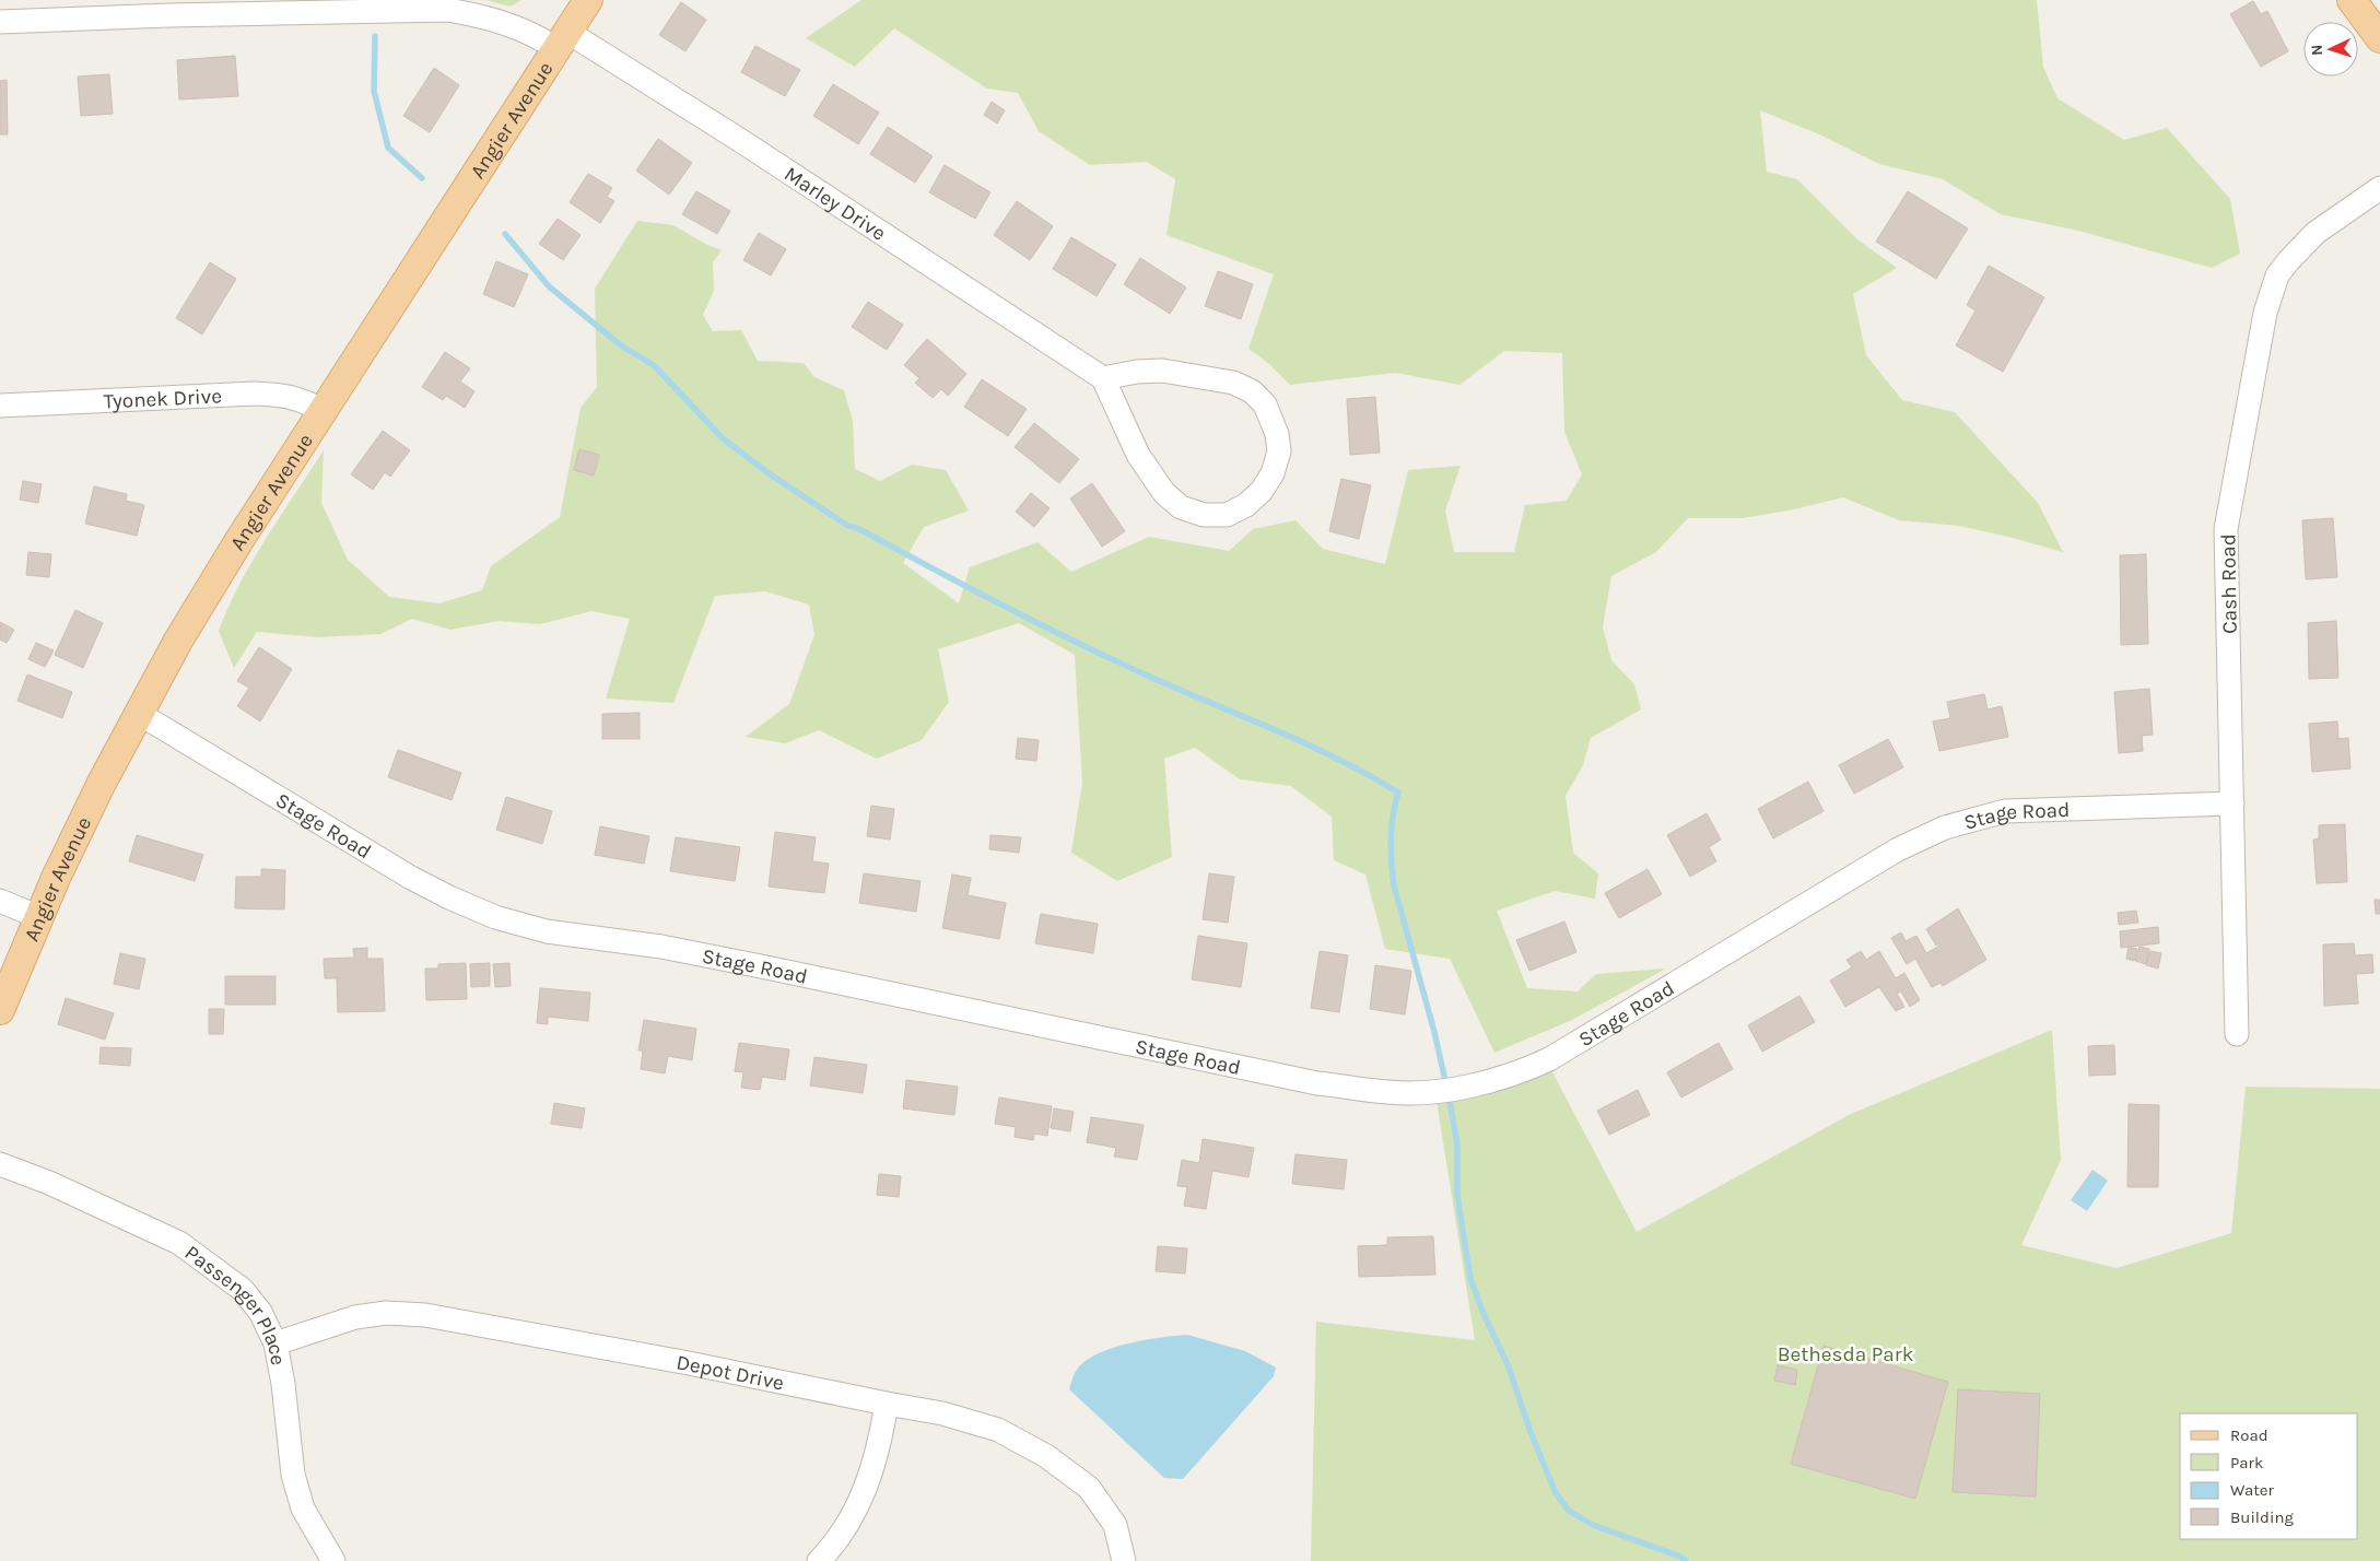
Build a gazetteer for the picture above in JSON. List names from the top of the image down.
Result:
{
  "streets": {
    "main road": ["Angier Avenue"],
    "street": [
      "Marley Drive",
      "Tyonek Drive",
      "Cash Road",
      "Stage Road",
      "Passenger Place",
      "Depot Drive"
    ]
  },
  "crossings": [
    ["Angier Avenue", "Marley Drive"],
    ["Angier Avenue", "Tyonek Drive"],
    ["Angier Avenue", "Stage Road"],
    ["Cash Road", "Stage Road"],
    ["Passenger Place", "Depot Drive"]
  ],
  "parks": ["Bethesda Park"],
  "legend": [
    "Road",
    "Park",
    "Water",
    "Building"
  ],
  "north": "left"
}
